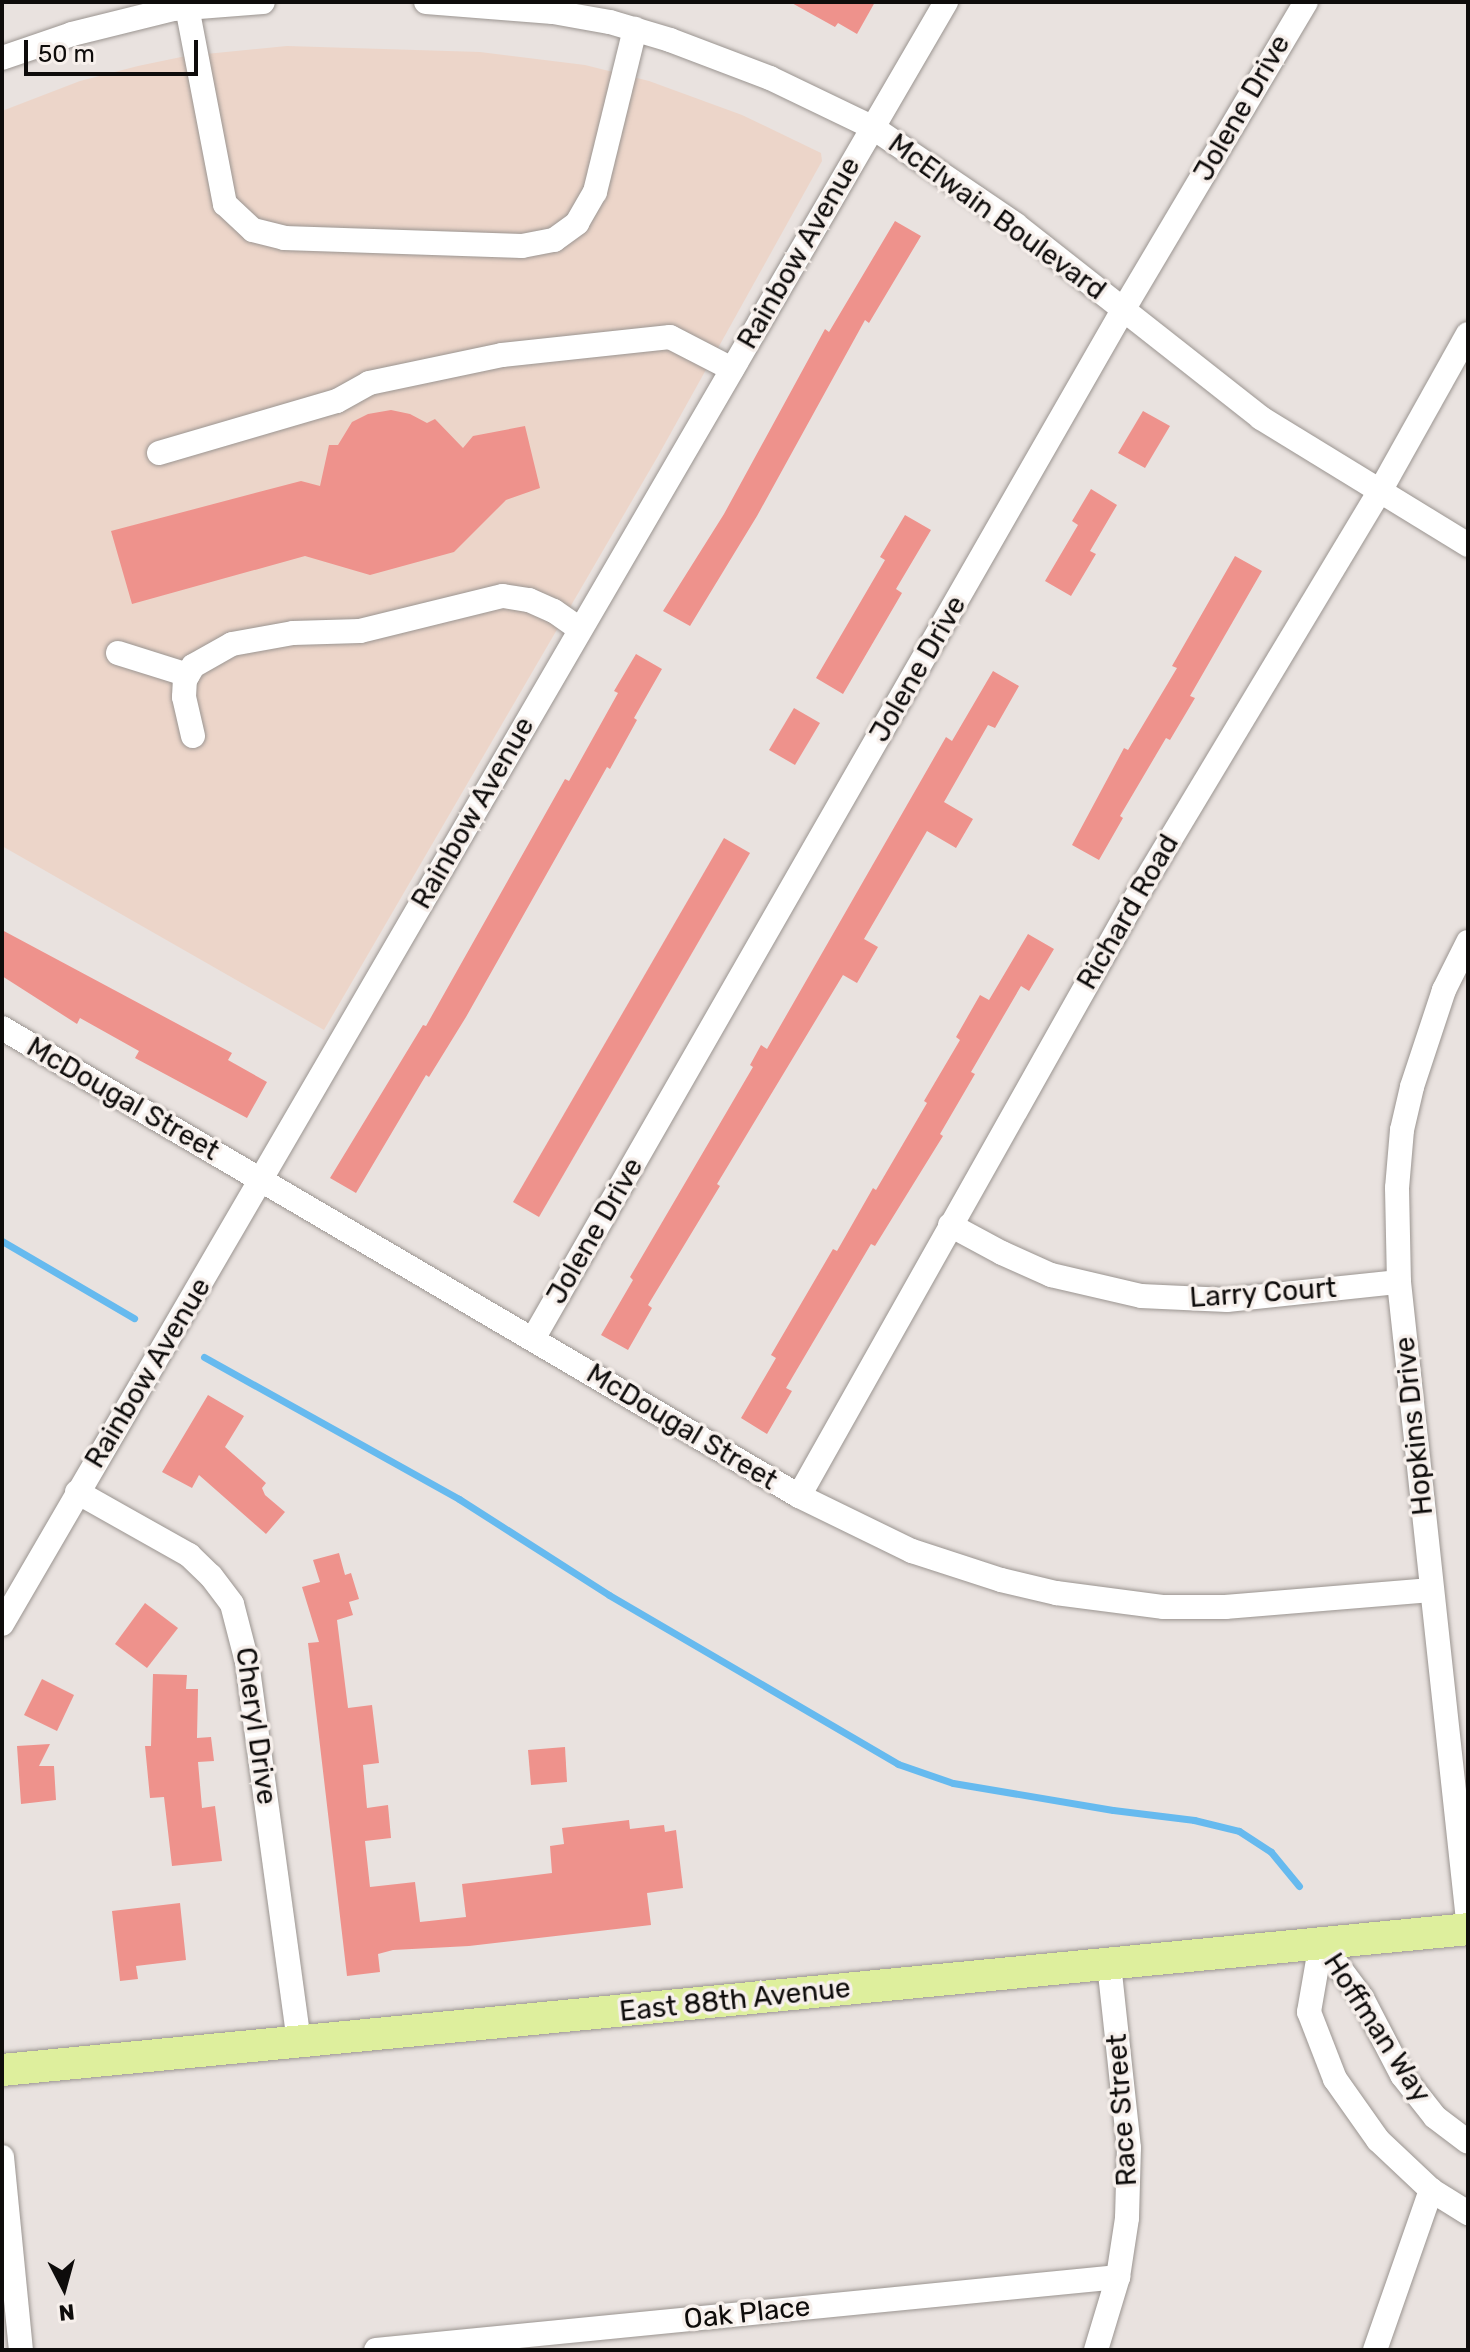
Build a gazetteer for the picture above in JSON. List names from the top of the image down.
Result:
{
  "streets": {
    "main road": ["East 88th Avenue"],
    "street": [
      "Jolene Drive",
      "McElwain Boulevard",
      "Rainbow Avenue",
      "Richard Road",
      "McDougal Street",
      "Larry Court",
      "Hopkins Drive",
      "Cheryl Drive",
      "Hoffman Way",
      "Race Street",
      "Oak Place"
    ]
  },
  "crossings": [
    ["Jolene Drive", "McElwain Boulevard"],
    ["Jolene Drive", "McDougal Street"],
    ["McElwain Boulevard", "Rainbow Avenue"],
    ["McElwain Boulevard", "Richard Road"],
    ["Rainbow Avenue", "McDougal Street"],
    ["Rainbow Avenue", "Cheryl Drive"],
    ["Richard Road", "McDougal Street"],
    ["Richard Road", "Larry Court"],
    ["McDougal Street", "Hopkins Drive"],
    ["Larry Court", "Hopkins Drive"],
    ["Cheryl Drive", "East 88th Avenue"],
    ["East 88th Avenue", "Hoffman Way"],
    ["East 88th Avenue", "Race Street"],
    ["Race Street", "Oak Place"]
  ],
  "scale_bar": "50 m",
  "north": "bottom"
}
